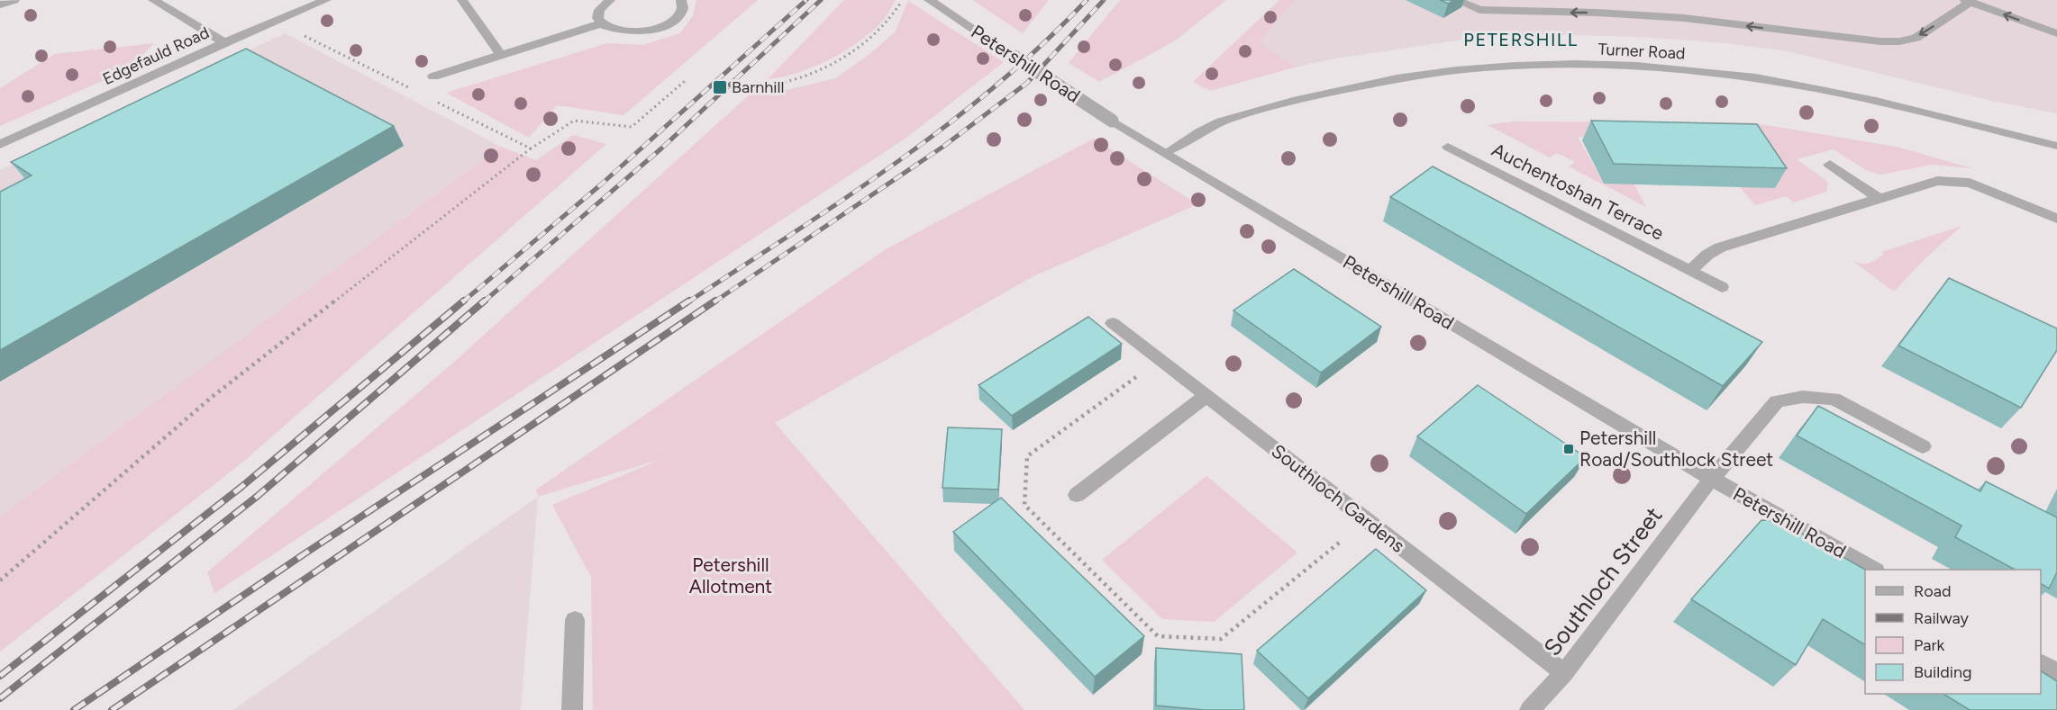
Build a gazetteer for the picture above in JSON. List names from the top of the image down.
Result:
{
  "streets": {
    "street": [
      "Turner Road",
      "Edgefauld Road",
      "Petershill Road",
      "Auchentoshan Terrace",
      "Southloch Gardens",
      "Southloch Street"
    ]
  },
  "crossings": [
    ["Turner Road", "Petershill Road"],
    ["Petershill Road", "Southloch Street"],
    ["Southloch Gardens", "Southloch Street"]
  ],
  "districts": ["PETERSHILL"],
  "parks": ["Petershill Allotment"],
  "places": {
    "transit": ["Barnhill", "Petershill Road/Southlock Street"]
  },
  "legend": [
    "Road",
    "Railway",
    "Park",
    "Building"
  ]
}
